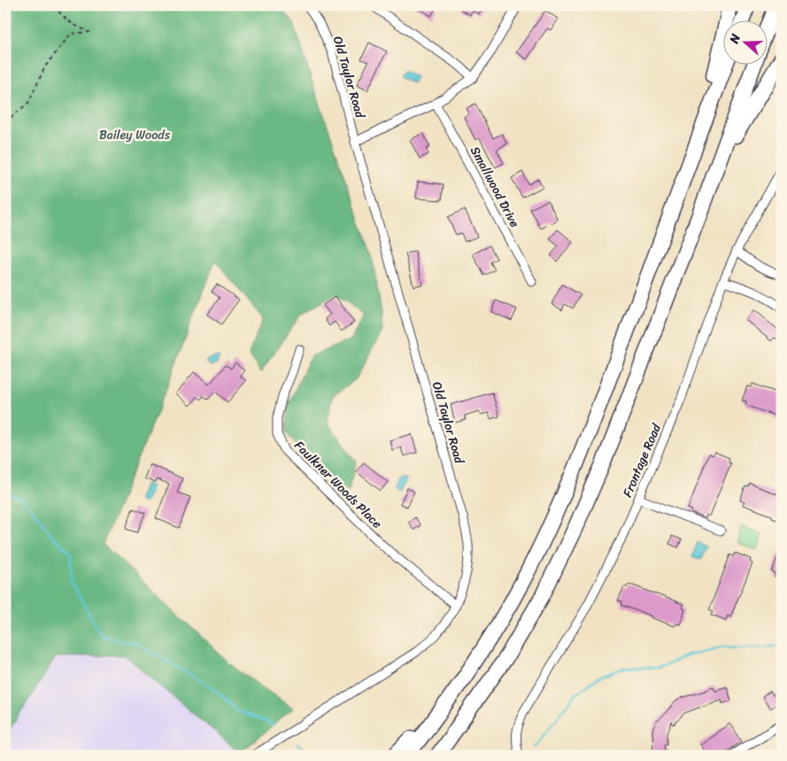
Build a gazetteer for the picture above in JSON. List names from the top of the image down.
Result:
{
  "streets": {
    "street": [
      "Old Taylor Road",
      "Smallwood Drive",
      "Frontage Road",
      "Faulkner Woods Place"
    ]
  },
  "crossings": [
    ["Old Taylor Road", "Faulkner Woods Place"]
  ],
  "parks": ["Bailey Woods"],
  "north": "left"
}
